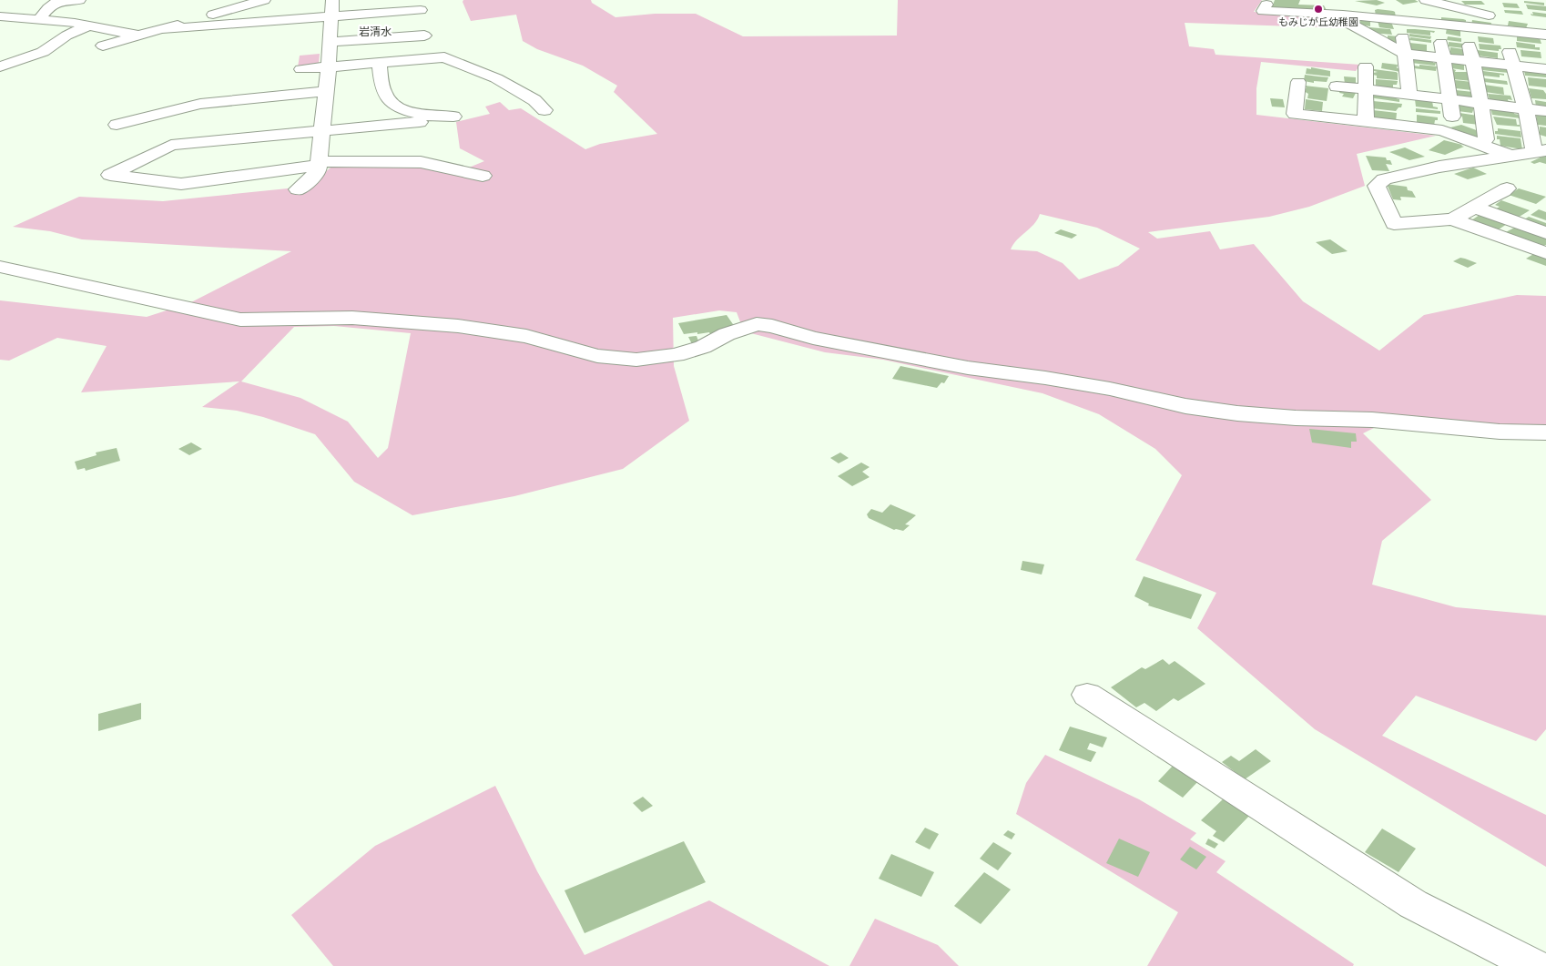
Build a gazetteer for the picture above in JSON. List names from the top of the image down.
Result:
{
  "districts": ["岩清水"],
  "places": ["もみじが丘幼稚園"]
}
